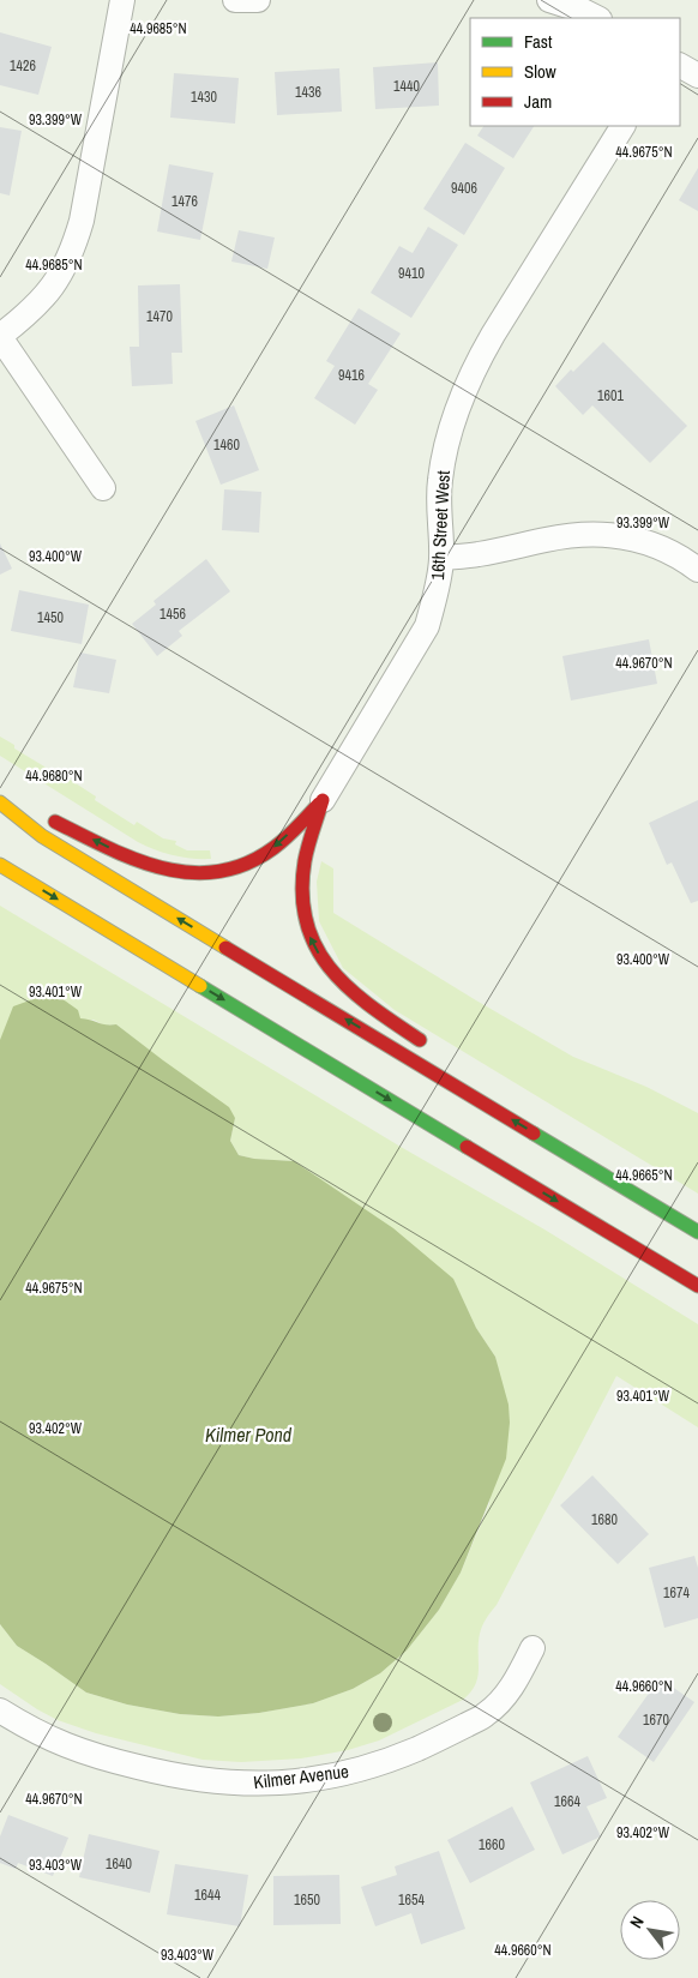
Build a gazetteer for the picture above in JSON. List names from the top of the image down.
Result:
{
  "streets": {
    "street": ["16th Street West", "Kilmer Avenue"]
  },
  "water": ["Kilmer Pond"],
  "house_numbers": [
    "1426",
    "1440",
    "1436",
    "1430",
    "9406",
    "1476",
    "9410",
    "1470",
    "9416",
    "1601",
    "1460",
    "1456",
    "1450",
    "1680",
    "1674",
    "1670",
    "1664",
    "1660",
    "1640",
    "1644",
    "1650",
    "1654"
  ],
  "legend": ["Fast", "Slow", "Jam"],
  "north": "top left",
  "coordinates": [
    "44.9685°N",
    "93.399°W",
    "44.9675°N",
    "93.400°W",
    "44.9670°N",
    "44.9680°N",
    "93.401°W",
    "44.9665°N",
    "93.402°W",
    "44.9660°N",
    "93.403°W"
  ]
}
